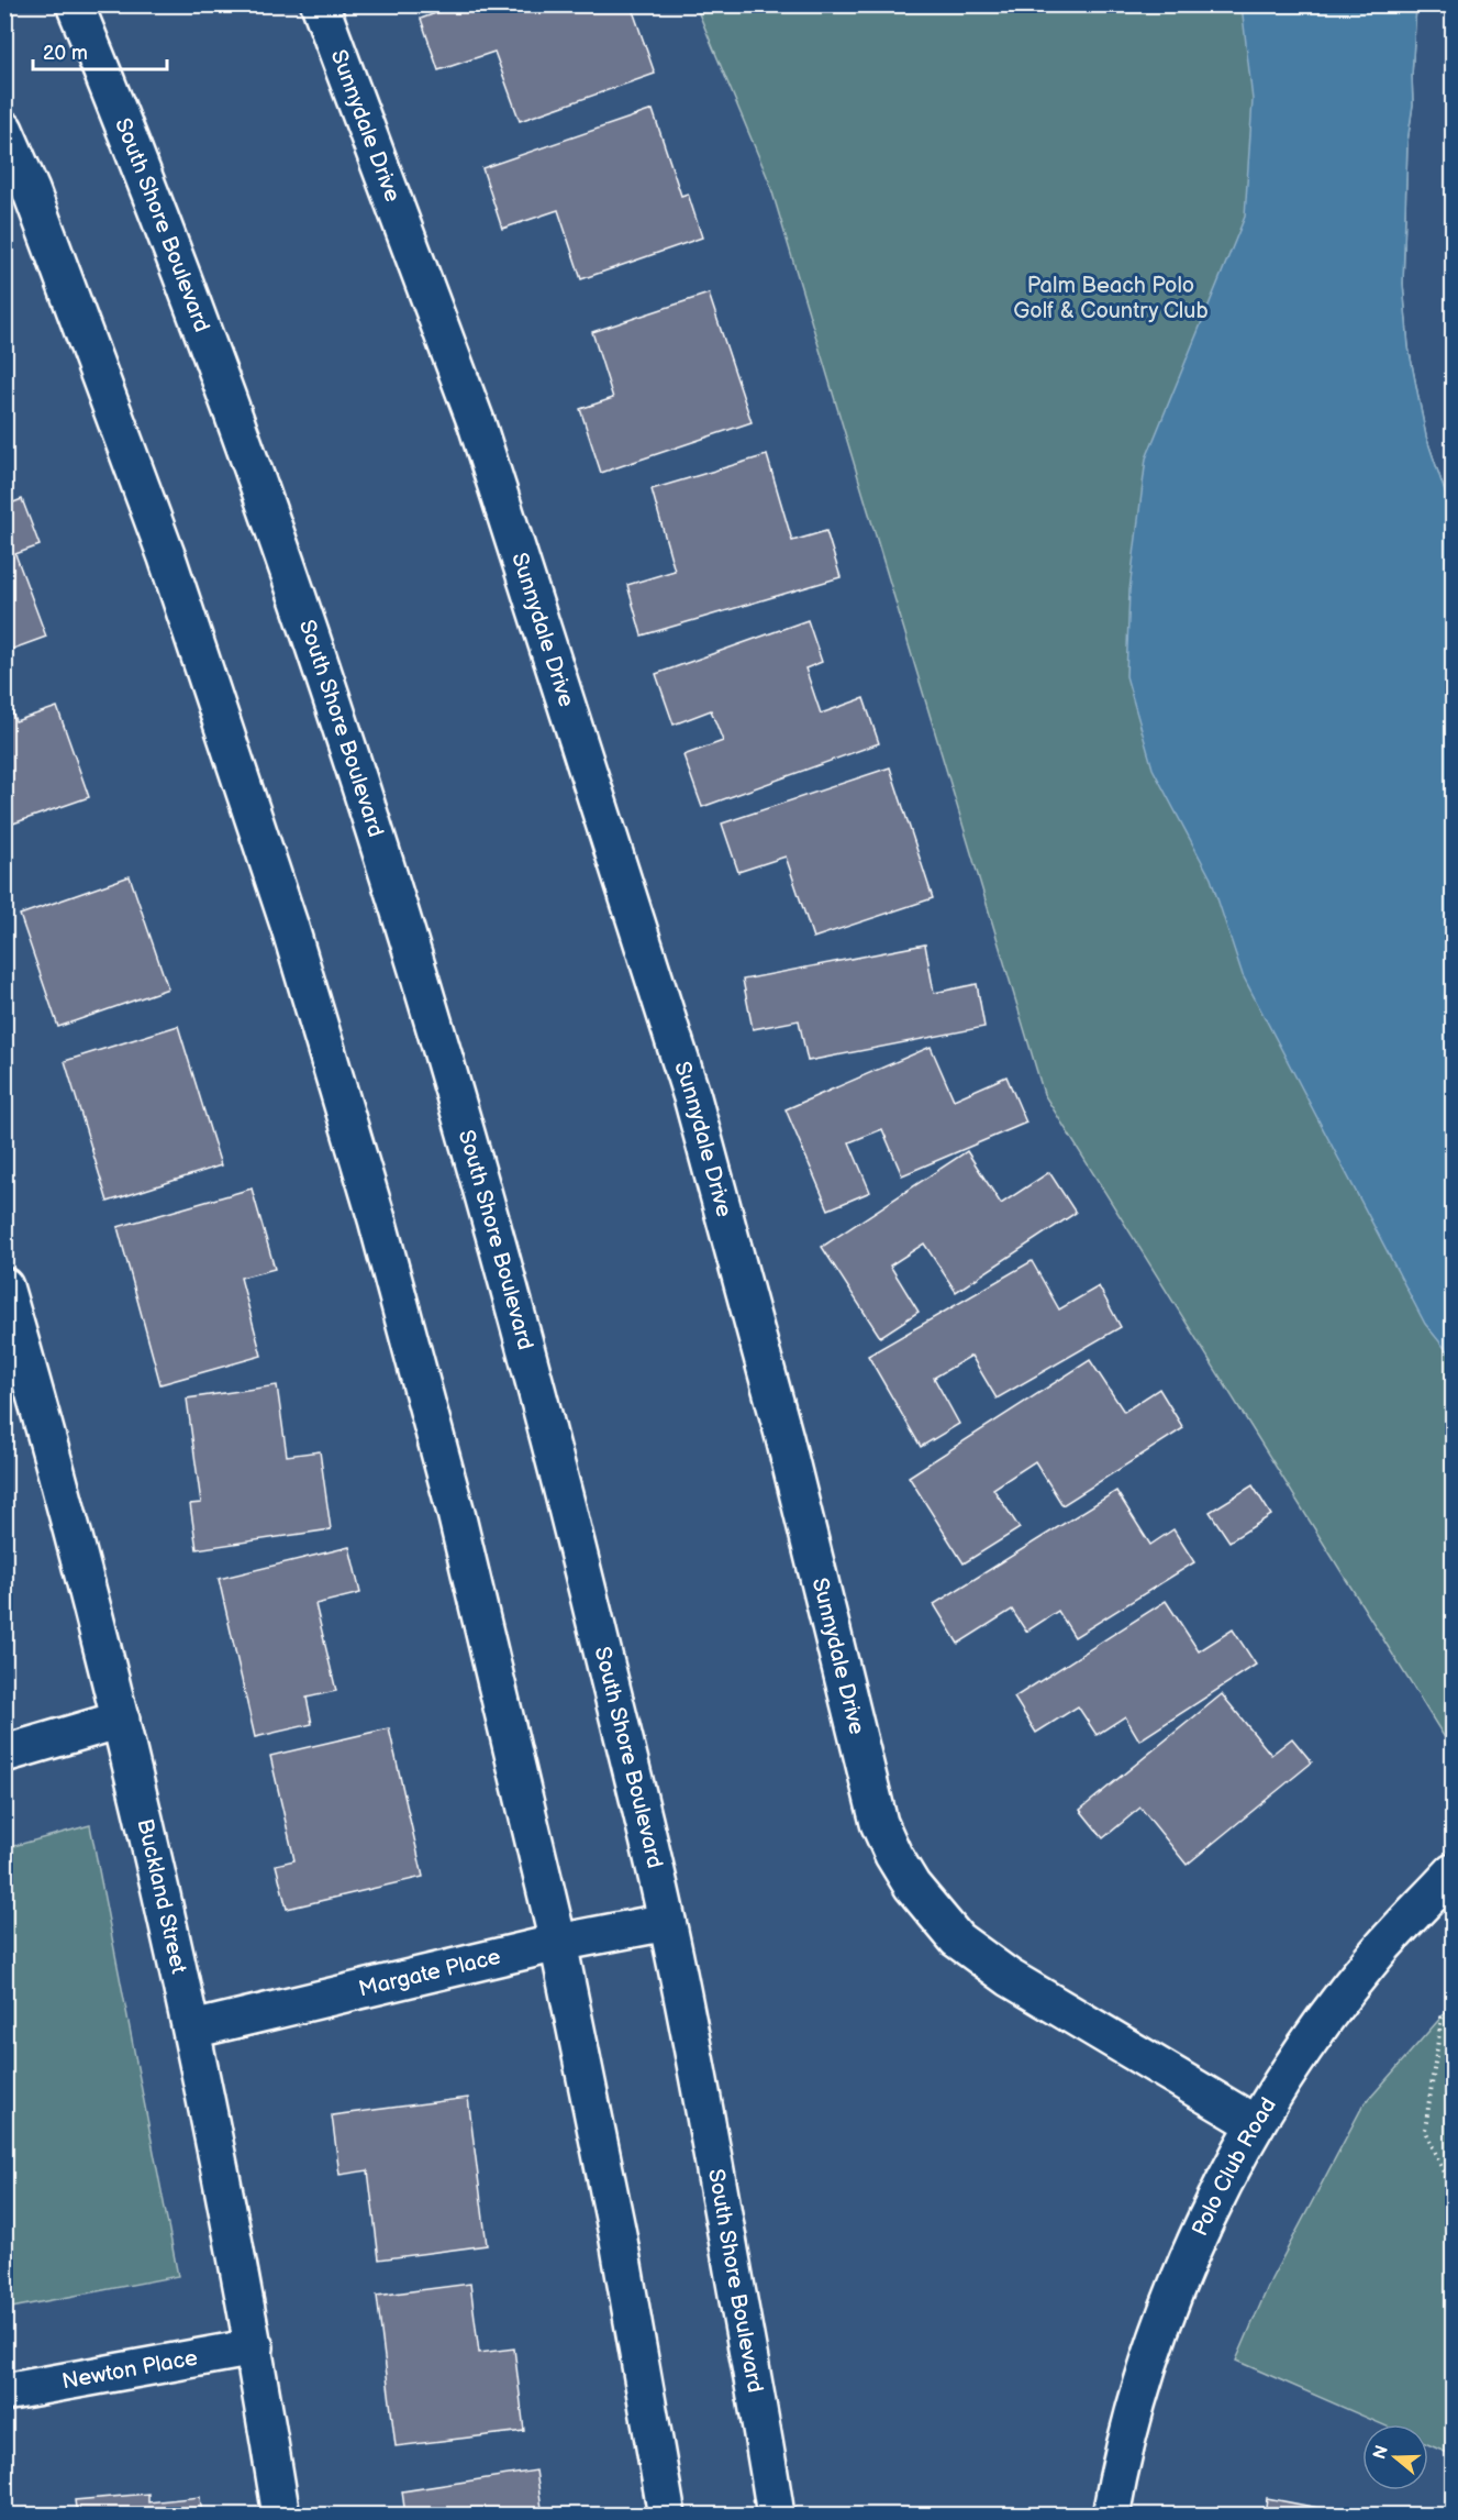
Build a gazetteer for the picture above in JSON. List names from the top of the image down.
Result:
{
  "streets": {
    "street": [
      "Sunnydale Drive",
      "South Shore Boulevard",
      "Buckland Street",
      "Margate Place",
      "Polo Club Road",
      "Newton Place"
    ]
  },
  "crossings": [
    ["Sunnydale Drive", "Polo Club Road"],
    ["South Shore Boulevard", "Margate Place"],
    ["Buckland Street", "Margate Place"],
    ["Buckland Street", "Newton Place"]
  ],
  "parks": ["Palm Beach Polo Golf & Country Club"],
  "scale_bar": "20 m",
  "north": "left"
}
